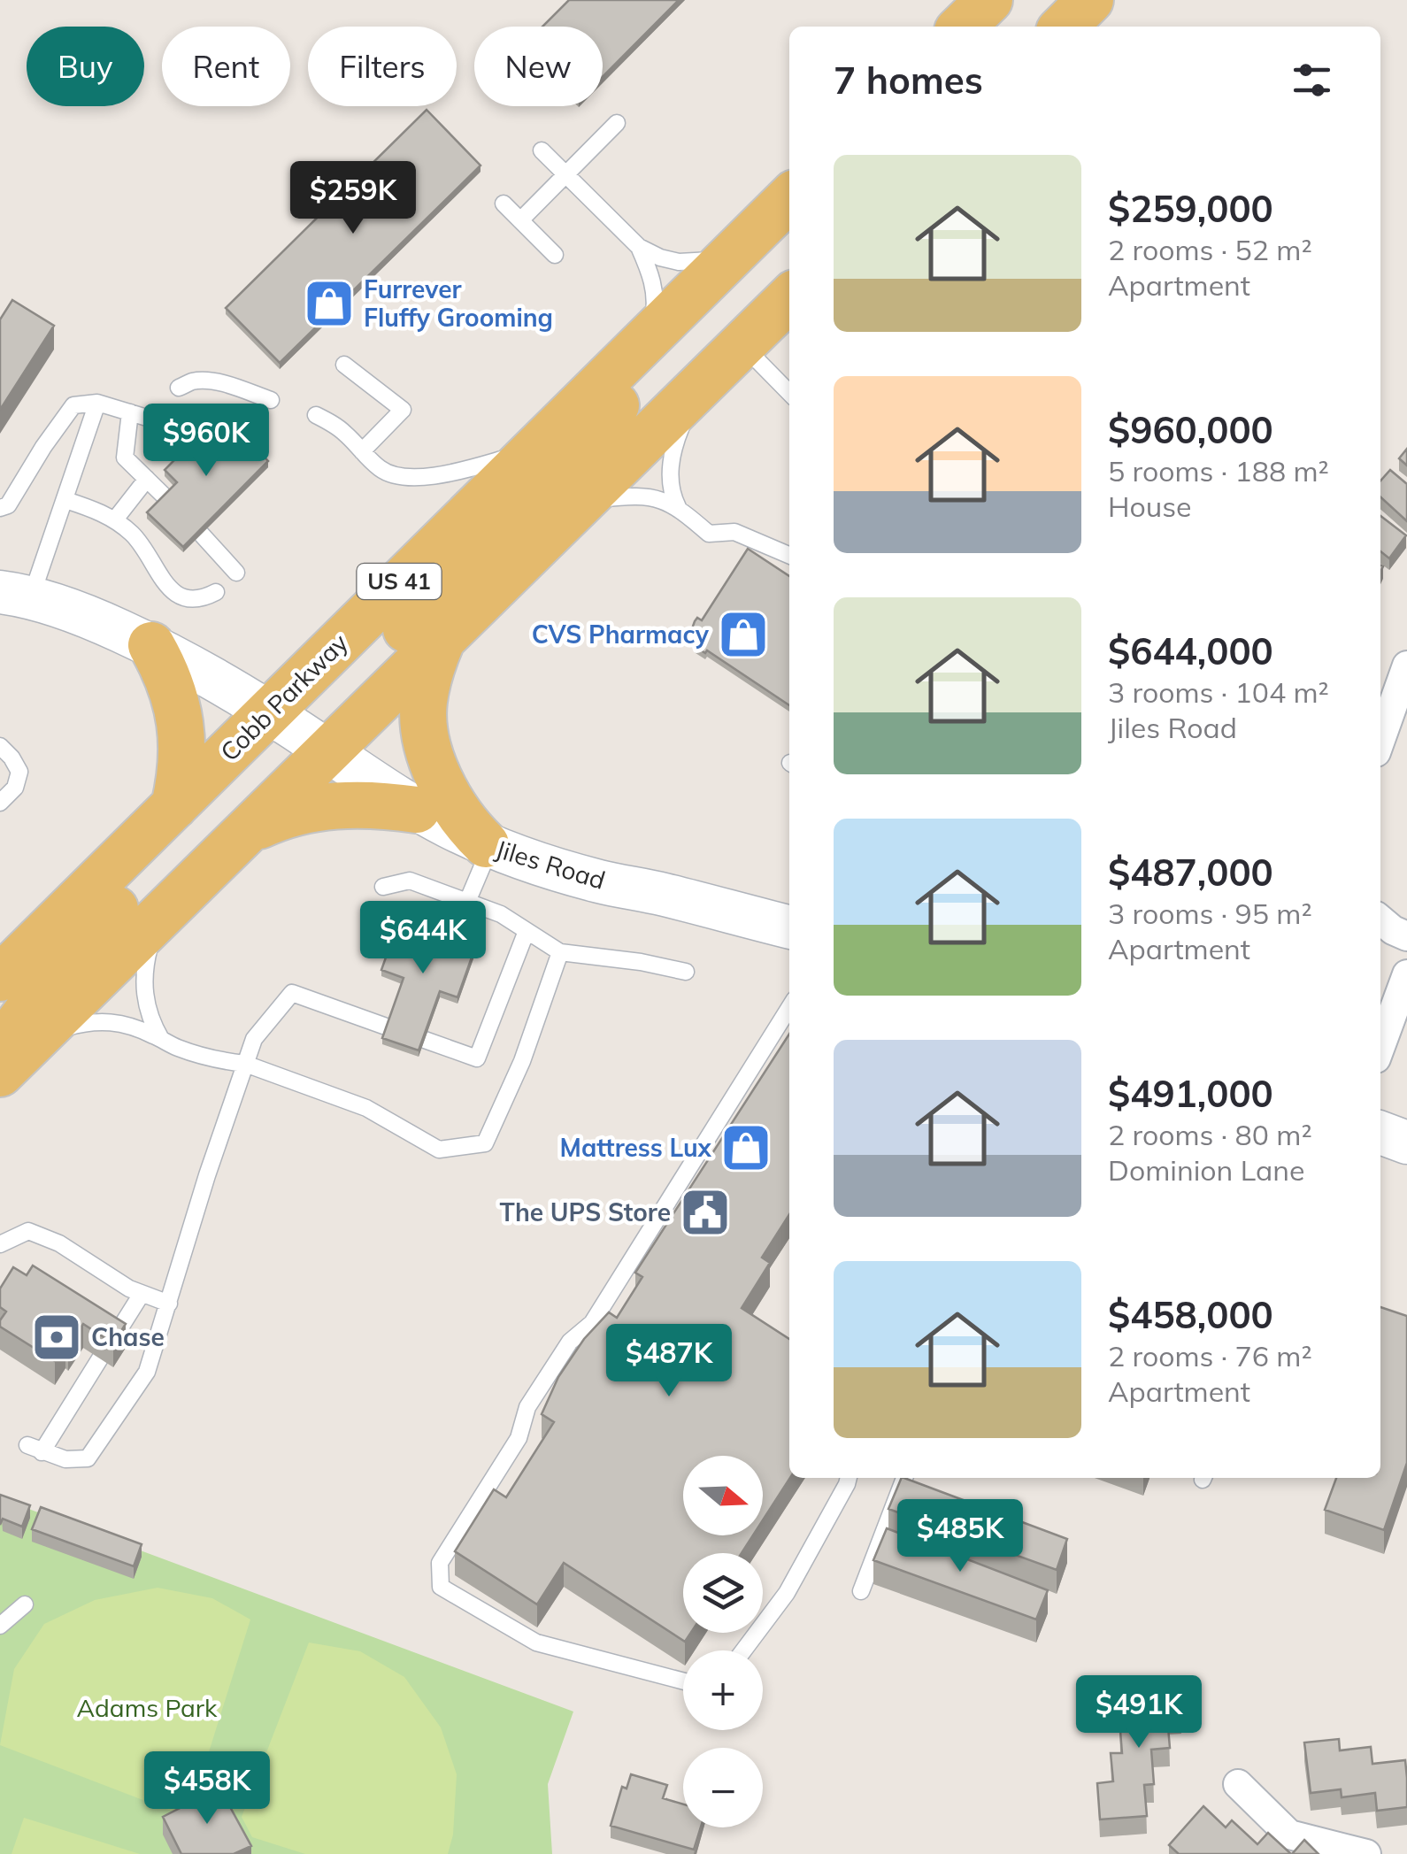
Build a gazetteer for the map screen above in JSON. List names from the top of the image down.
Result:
{
  "streets": {
    "main road": ["US 41", "Cobb Parkway"],
    "street": ["Jiles Road"]
  },
  "crossings": [
    ["US 41", "Jiles Road"],
    ["Cobb Parkway", "Jiles Road"]
  ],
  "parks": ["Adams Park"],
  "places": {
    "shop": ["Furrever Fluffy Grooming", "CVS Pharmacy", "Mattress Lux"],
    "public building": ["The UPS Store"],
    "bank": ["Chase"]
  },
  "north": "right",
  "page": {
    "chip": [
      "Buy",
      "Rent",
      "Filters",
      "New"
    ],
    "heading": "7 homes",
    "list": [
      {
        "name": "$259,000",
        "note": "2 rooms · 52 m² · Apartment"
      },
      {
        "name": "$960,000",
        "note": "5 rooms · 188 m² · House"
      },
      {
        "name": "$644,000",
        "note": "3 rooms · 104 m² · Jiles Road"
      },
      {
        "name": "$487,000",
        "note": "3 rooms · 95 m² · Apartment"
      },
      {
        "name": "$491,000",
        "note": "2 rooms · 80 m² · Dominion Lane"
      },
      {
        "name": "$458,000",
        "note": "2 rooms · 76 m² · Apartment"
      }
    ],
    "price": [
      "$259K",
      "$960K",
      "$644K",
      "$487K",
      "$485K",
      "$491K",
      "$458K"
    ],
    "map_buttons": ["+", "−"]
  }
}
